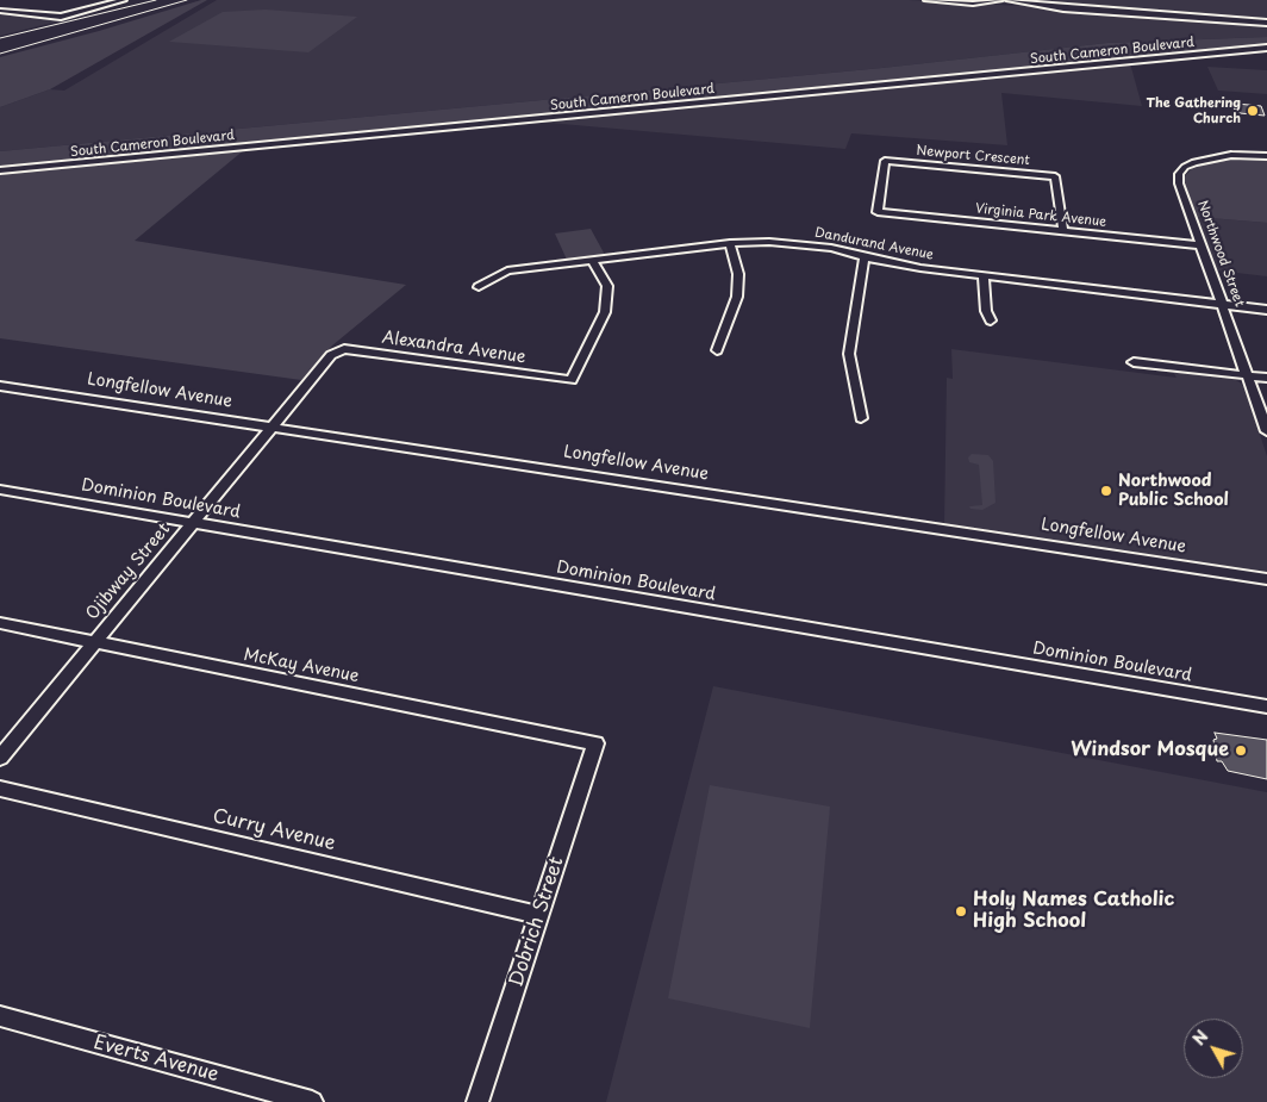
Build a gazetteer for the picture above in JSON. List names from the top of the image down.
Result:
{
  "streets": {
    "street": [
      "South Cameron Boulevard",
      "Newport Crescent",
      "Virginia Park Avenue",
      "Dandurand Avenue",
      "Northwood Street",
      "Alexandra Avenue",
      "Longfellow Avenue",
      "Dominion Boulevard",
      "Ojibway Street",
      "McKay Avenue",
      "Curry Avenue",
      "Dobrich Street",
      "Everts Avenue"
    ]
  },
  "crossings": [
    ["Newport Crescent", "Virginia Park Avenue"],
    ["Virginia Park Avenue", "Northwood Street"],
    ["Dandurand Avenue", "Northwood Street"],
    ["Dandurand Avenue", "Alexandra Avenue"],
    ["Alexandra Avenue", "Ojibway Street"],
    ["Longfellow Avenue", "Ojibway Street"],
    ["Dominion Boulevard", "Ojibway Street"],
    ["Ojibway Street", "McKay Avenue"],
    ["McKay Avenue", "Dobrich Street"],
    ["Curry Avenue", "Dobrich Street"]
  ],
  "places": [
    "The Gathering Church",
    "Northwood Public School",
    "Windsor Mosque",
    "Holy Names Catholic High School"
  ],
  "north": "top left"
}
